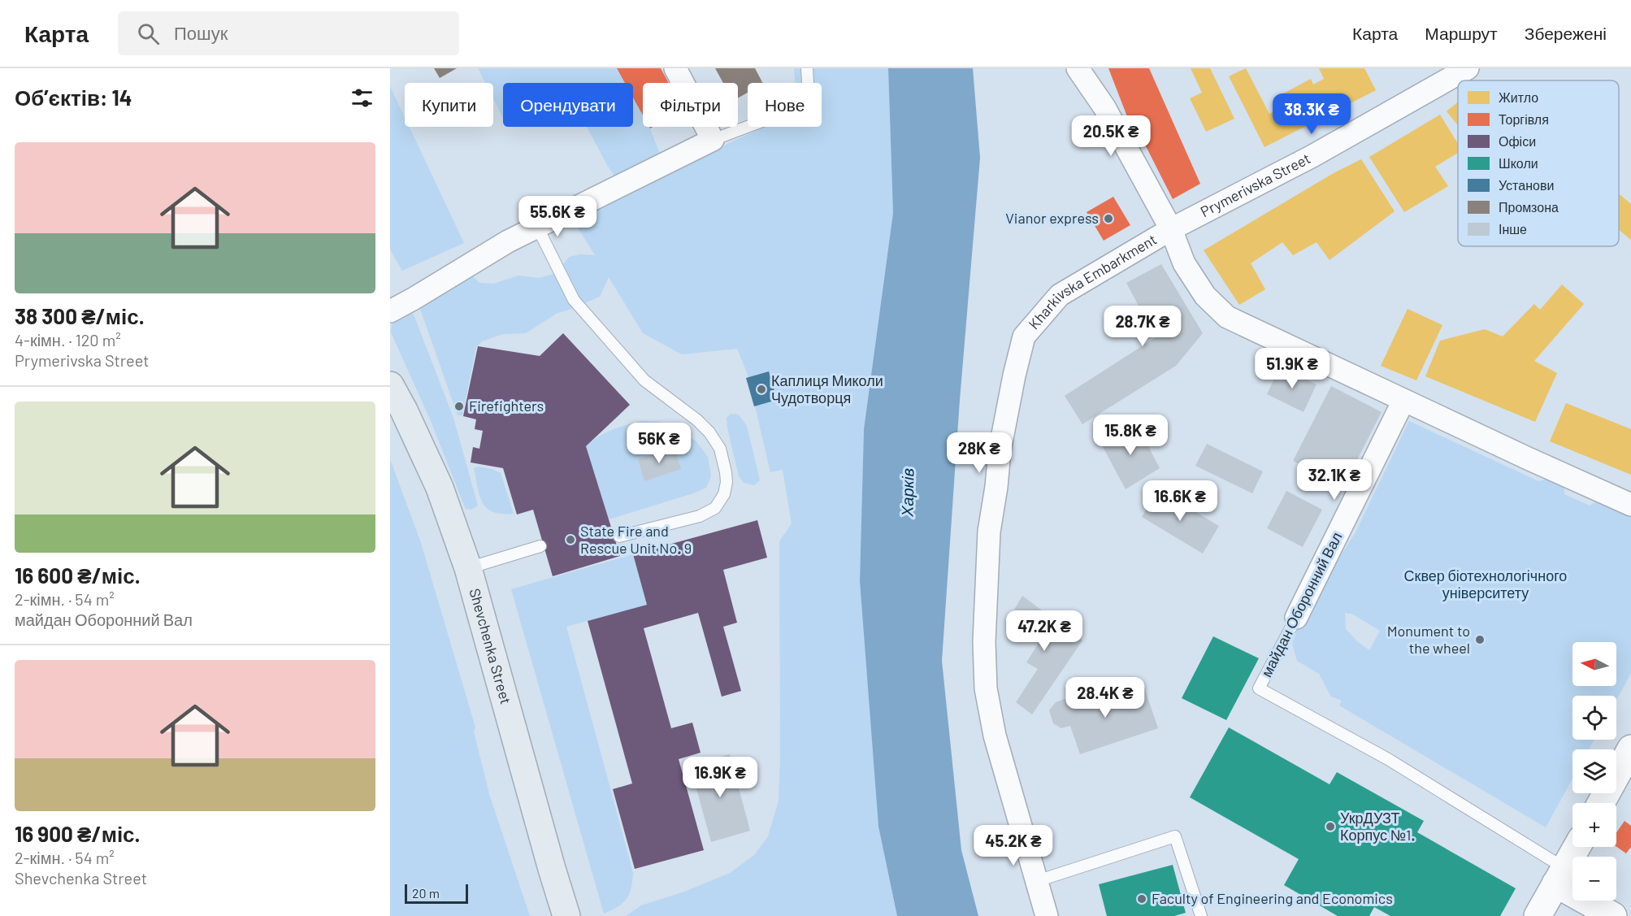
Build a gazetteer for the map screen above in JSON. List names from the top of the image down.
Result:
{
  "streets": {
    "main road": ["Shevchenka Street"],
    "street": ["Prymerivska Street", "Kharkivska Embarkment", "майдан Оборонний Вал"]
  },
  "crossings": [
    ["Prymerivska Street", "Kharkivska Embarkment"]
  ],
  "water": ["Харків"],
  "parks": ["Сквер біотехнологічного університету"],
  "places": [
    "Vianor express",
    "Каплиця Миколи Чудотворця",
    "Firefighters",
    "State Fire and Rescue Unit No. 9",
    "Monument to the wheel",
    "УкрДУЗТ Корпус №1.",
    "Faculty of Engineering and Economics"
  ],
  "legend": [
    "Житло",
    "Торгівля",
    "Офіси",
    "Школи",
    "Установи",
    "Промзона",
    "Інше"
  ],
  "scale_bar": "20 m",
  "north": "left",
  "page": {
    "header": "Карта",
    "search": "Пошук",
    "nav": ["Карта", "Маршрут", "Збережені"],
    "heading": "Об’єктів: 14",
    "chip": [
      "Купити",
      "Орендувати",
      "Фільтри",
      "Нове"
    ],
    "price": [
      "38.3K ₴",
      "20.5K ₴",
      "55.6K ₴",
      "28.7K ₴",
      "51.9K ₴",
      "15.8K ₴",
      "56K ₴",
      "28K ₴",
      "32.1K ₴",
      "16.6K ₴",
      "47.2K ₴",
      "28.4K ₴",
      "16.9K ₴",
      "45.2K ₴"
    ],
    "list": [
      {
        "name": "38 300 ₴/міс.",
        "note": "4-кімн. · 120 m² · Prymerivska Street"
      },
      {
        "name": "16 600 ₴/міс.",
        "note": "2-кімн. · 54 m² · майдан Оборонний Вал"
      },
      {
        "name": "16 900 ₴/міс.",
        "note": "2-кімн. · 54 m² · Shevchenka Street"
      }
    ],
    "map_buttons": ["+", "−"],
    "scale": "20 m"
  }
}
